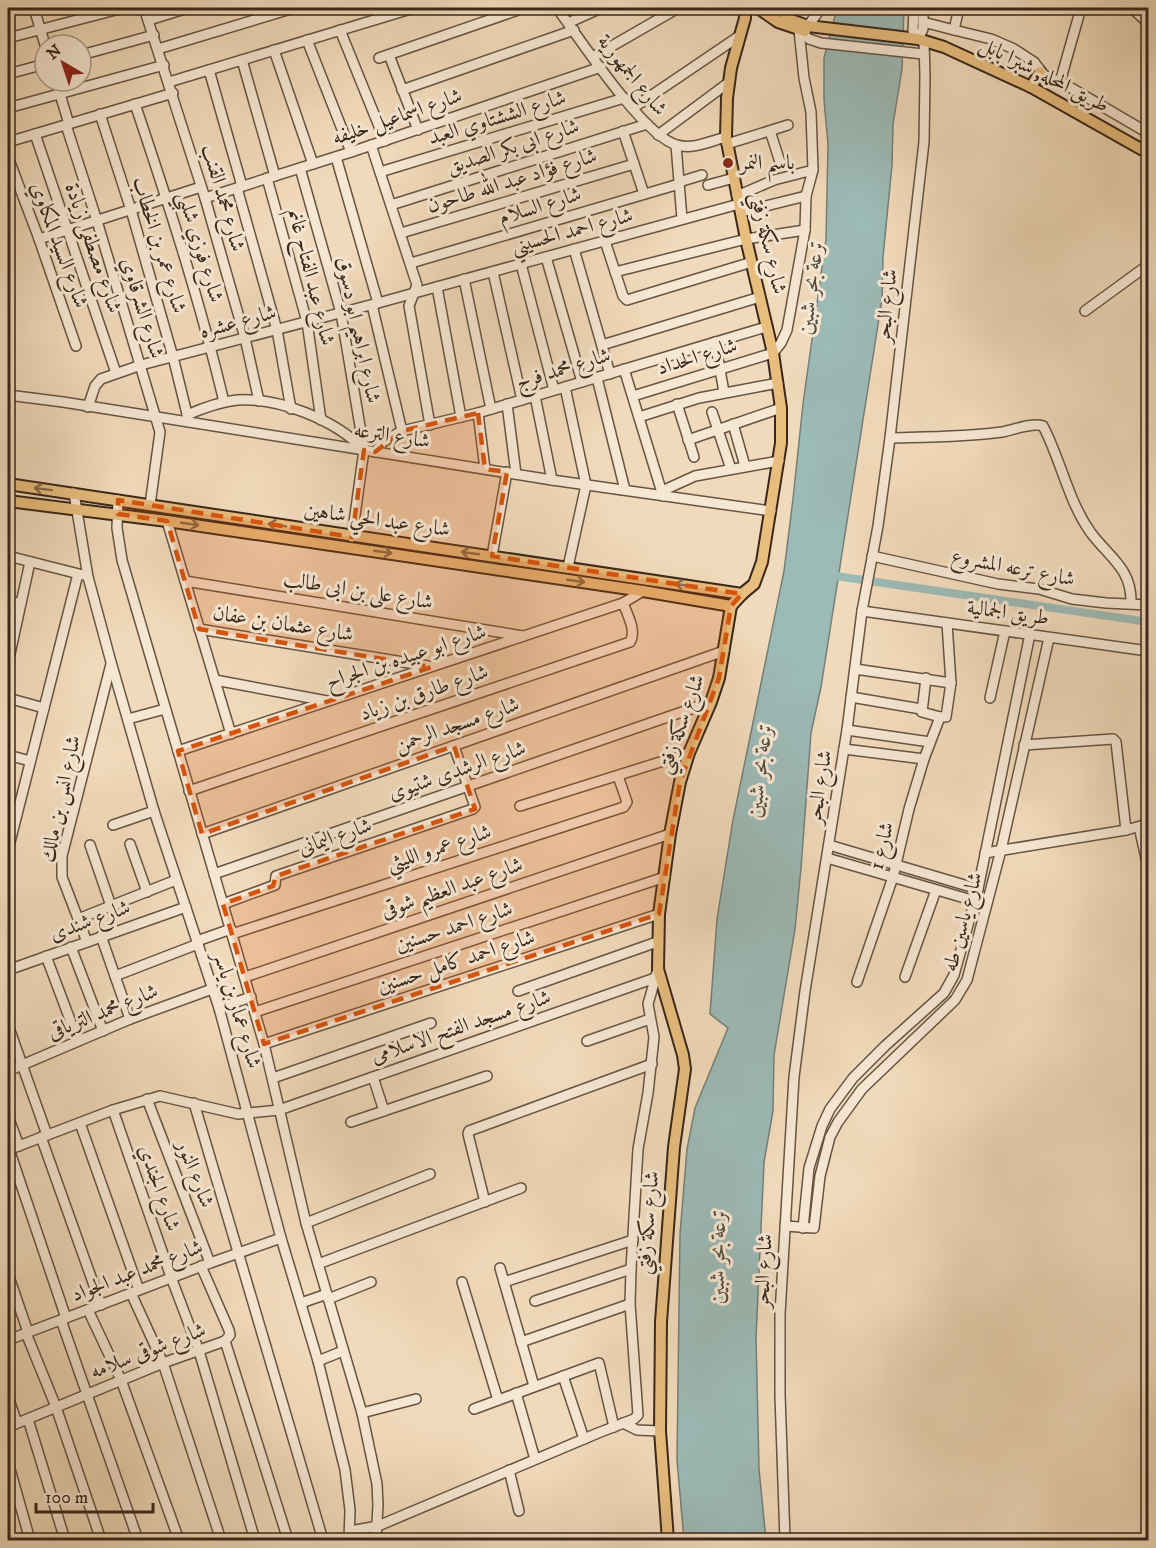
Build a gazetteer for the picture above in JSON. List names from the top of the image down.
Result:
{
  "streets": {
    "main road": ["طريق المحله, شبرا بابل", "شارع سكة زفتي", "شارع عبد الحي شاهين"],
    "street": [
      "شارع الجمهورية",
      "شارع اسماعيل خليفه",
      "شارع الششتاوي العبد",
      "شارع ابى بكر الصديق",
      "شارع فؤاد عبد الله طاحون",
      "شارع محمد القنب",
      "شارع السلام",
      "شارع احمد الحسيني",
      "شارع السيد المكاوي",
      "شارع عمر بن الخطاب",
      "شارع فوزي شلبي",
      "شارع مصطفى زيادة",
      "شارع عبد الفتاح غانم",
      "شارع البحر",
      "شارع الشرقاوي",
      "شارع عشره",
      "شارع ابراهيم ابو دسوق",
      "شارع الحداد",
      "شارع محمد فرج",
      "شارع الترعه",
      "شارع ترعه المشروع",
      "شارع على بن ابى طالب",
      "طريق الجمالية",
      "شارع عثمان بن عفان",
      "شارع ابو عبيده بن الجراح",
      "شارع طارق بن زياد",
      "شارع مسجد الرحمن",
      "شارع الرشدى شتيوى",
      "شارع انس بن مالك",
      "شارع اليمانى",
      "شارع 1",
      "شارع عمرو الليثي",
      "شارع عبد العظيم شوقى",
      "شارع شندى",
      "شارع ياسين طه",
      "شارع احمد حسنين",
      "شارع احمد كامل حسنين",
      "شارع عمار بن ياسر",
      "شارع محمد الترياقى",
      "شارع مسجد الفتح الاسلامى",
      "شارع النور",
      "شارع الجندي",
      "شارع محمد عبد الجواد",
      "شارع شوقى سلامه"
    ]
  },
  "crossings": [
    ["شارع الجمهورية", "شارع اسماعيل خليفه"],
    ["شارع الجمهورية", "شارع الششتاوي العبد"],
    ["شارع الجمهورية", "شارع ابى بكر الصديق"],
    ["طريق المحله, شبرا بابل", "شارع البحر"],
    ["شارع اسماعيل خليفه", "شارع محمد القنب"],
    ["شارع اسماعيل خليفه", "شارع عبد الفتاح غانم"],
    ["شارع اسماعيل خليفه", "شارع ابراهيم ابو دسوق"],
    ["شارع محمد القنب", "شارع عشره"],
    ["شارع احمد الحسيني", "شارع سكة زفتي"],
    ["شارع احمد الحسيني", "شارع عشره"],
    ["شارع سكة زفتي", "شارع الحداد"],
    ["شارع سكة زفتي", "شارع محمد فرج"],
    ["شارع سكة زفتي", "شارع الترعه"],
    ["شارع سكة زفتي", "شارع عبد الحي شاهين"],
    ["شارع سكة زفتي", "شارع مسجد الرحمن"],
    ["شارع سكة زفتي", "شارع الرشدى شتيوى"],
    ["شارع سكة زفتي", "شارع عبد العظيم شوقى"],
    ["شارع سكة زفتي", "شارع احمد حسنين"],
    ["شارع سكة زفتي", "شارع احمد كامل حسنين"],
    ["شارع سكة زفتي", "شارع مسجد الفتح الاسلامى"],
    ["شارع عمر بن الخطاب", "شارع عشره"],
    ["شارع عمر بن الخطاب", "شارع الترعه"],
    ["شارع فوزي شلبي", "شارع عشره"],
    ["شارع مصطفى زيادة", "شارع عشره"],
    ["شارع عبد الفتاح غانم", "شارع عشره"],
    ["شارع البحر", "شارع ترعه المشروع"],
    ["شارع البحر", "طريق الجمالية"],
    ["شارع الشرقاوي", "شارع عشره"],
    ["شارع الشرقاوي", "شارع الترعه"],
    ["شارع الشرقاوي", "شارع عبد الحي شاهين"],
    ["شارع عشره", "شارع ابراهيم ابو دسوق"],
    ["شارع عشره", "شارع الترعه"],
    ["شارع ابراهيم ابو دسوق", "شارع الترعه"],
    ["شارع ابراهيم ابو دسوق", "شارع عبد الحي شاهين"],
    ["شارع محمد فرج", "شارع الترعه"],
    ["شارع عبد الحي شاهين", "شارع ابو عبيده بن الجراح"],
    ["شارع عبد الحي شاهين", "شارع عمار بن ياسر"],
    ["شارع على بن ابى طالب", "شارع ابو عبيده بن الجراح"],
    ["طريق الجمالية", "شارع ياسين طه"],
    ["شارع عثمان بن عفان", "شارع ابو عبيده بن الجراح"],
    ["شارع ابو عبيده بن الجراح", "شارع طارق بن زياد"],
    ["شارع ابو عبيده بن الجراح", "شارع عمار بن ياسر"],
    ["شارع طارق بن زياد", "شارع عمار بن ياسر"],
    ["شارع مسجد الرحمن", "شارع اليمانى"],
    ["شارع مسجد الرحمن", "شارع عمار بن ياسر"],
    ["شارع الرشدى شتيوى", "شارع اليمانى"],
    ["شارع الرشدى شتيوى", "شارع عمار بن ياسر"],
    ["شارع انس بن مالك", "شارع شندى"],
    ["شارع انس بن مالك", "شارع عمار بن ياسر"],
    ["شارع اليمانى", "شارع عمار بن ياسر"],
    ["شارع عمرو الليثي", "شارع عمار بن ياسر"],
    ["شارع عبد العظيم شوقى", "شارع عمار بن ياسر"],
    ["شارع شندى", "شارع عمار بن ياسر"],
    ["شارع احمد حسنين", "شارع عمار بن ياسر"],
    ["شارع احمد كامل حسنين", "شارع عمار بن ياسر"],
    ["شارع عمار بن ياسر", "شارع محمد الترياقى"],
    ["شارع عمار بن ياسر", "شارع مسجد الفتح الاسلامى"],
    ["شارع عمار بن ياسر", "شارع محمد عبد الجواد"],
    ["شارع مسجد الفتح الاسلامى", "شارع النور"],
    ["شارع مسجد الفتح الاسلامى", "شارع الجندي"],
    ["شارع النور", "شارع محمد عبد الجواد"],
    ["شارع النور", "شارع شوقى سلامه"],
    ["شارع الجندي", "شارع محمد عبد الجواد"],
    ["شارع الجندي", "شارع شوقى سلامه"],
    ["شارع محمد عبد الجواد", "شارع شوقى سلامه"]
  ],
  "water": ["ترعة بحر شبين"],
  "places": ["باسم النمر"],
  "scale_bar": "100 m",
  "north": "top left"
}
